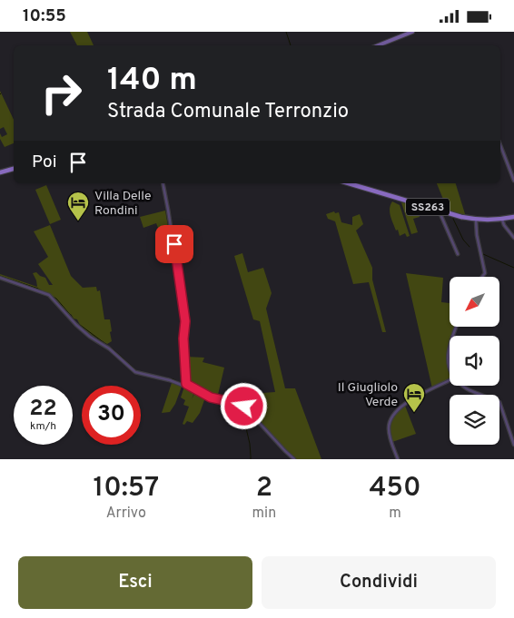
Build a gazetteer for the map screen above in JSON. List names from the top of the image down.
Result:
{
  "streets": {
    "main road": ["SS263"]
  },
  "places": {
    "hotel": ["Villa Delle Rondini", "Il Giugliolo Verde"]
  },
  "north": "bottom left",
  "page": {
    "status": "10:55",
    "turn": ["140 m", "Strada Comunale Terronzio"],
    "then": "Poi",
    "speed": "22 km/h",
    "limit": "30",
    "eta": [
      "10:57",
      "Arrivo",
      "2",
      "min",
      "450",
      "m"
    ],
    "buttons": ["Esci", "Condividi"]
  }
}
